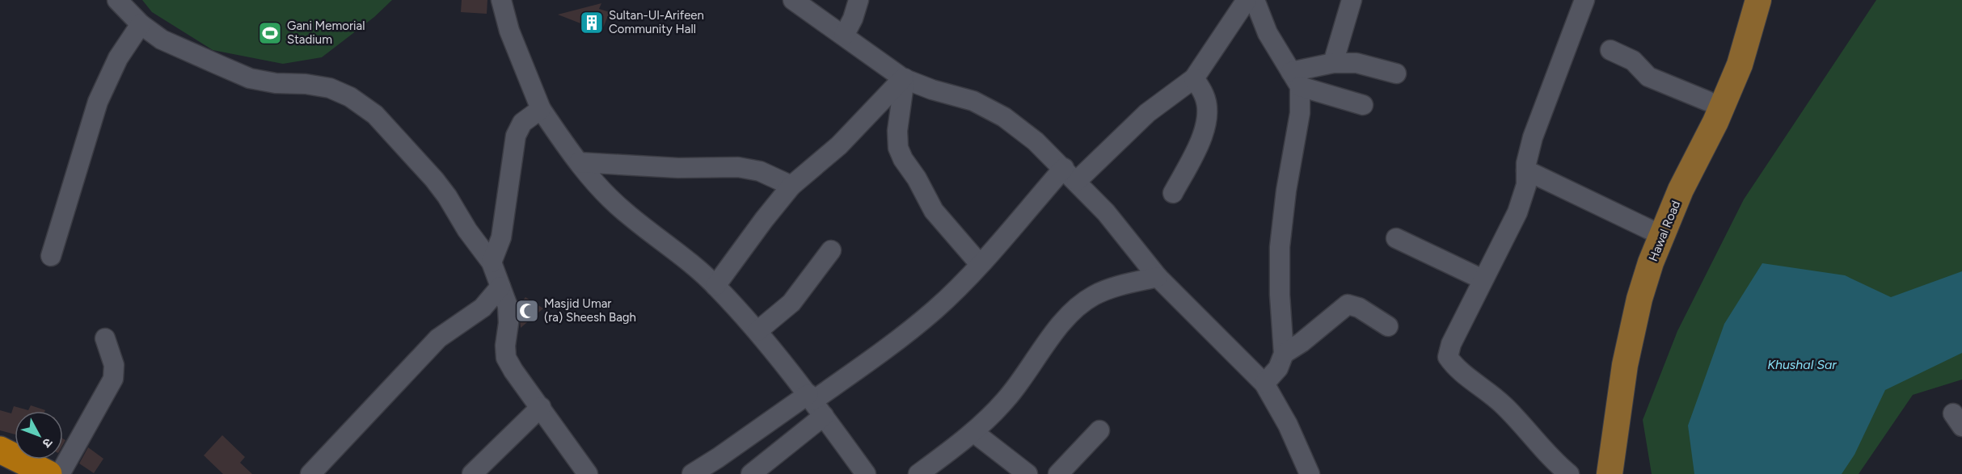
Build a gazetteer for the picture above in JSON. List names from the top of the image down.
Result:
{
  "streets": {
    "main road": ["Hawal Road"]
  },
  "water": ["Khushal Sar"],
  "places": {
    "building": ["Sultan-Ul-Arifeen Community Hall"],
    "sports": ["Gani Memorial Stadium"],
    "mosque": ["Masjid Umar (ra) Sheesh Bagh"]
  },
  "north": "bottom right"
}
